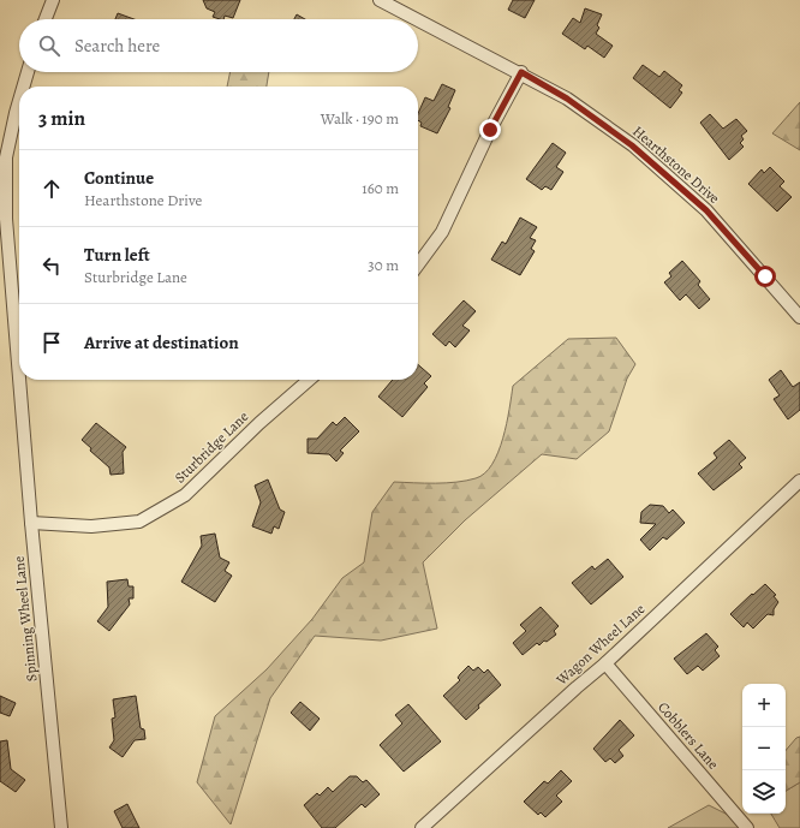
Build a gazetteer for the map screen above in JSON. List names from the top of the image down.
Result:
{
  "streets": {
    "street": [
      "Hearthstone Drive",
      "Sturbridge Lane",
      "Spinning Wheel Lane",
      "Wagon Wheel Lane",
      "Cobblers Lane"
    ]
  },
  "crossings": [
    ["Sturbridge Lane", "Spinning Wheel Lane"],
    ["Wagon Wheel Lane", "Cobblers Lane"]
  ],
  "page": {
    "search": "Search here",
    "heading": ["3 min", "Walk · 190 m"],
    "list": [
      ["Continue", "Hearthstone Drive", "160 m"],
      ["Turn left", "Sturbridge Lane", "30 m"],
      "Arrive at destination"
    ],
    "map_buttons": ["+", "−"]
  }
}
